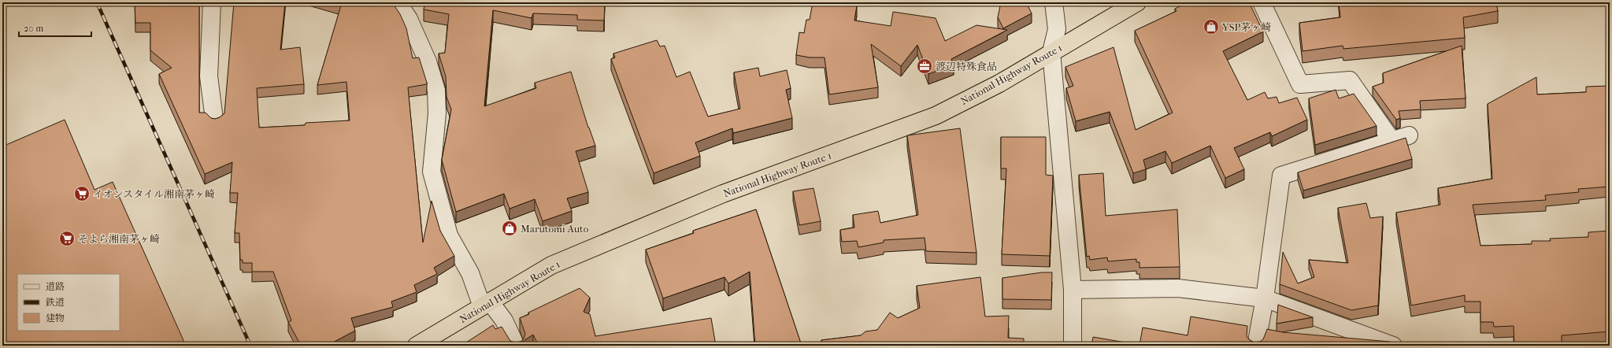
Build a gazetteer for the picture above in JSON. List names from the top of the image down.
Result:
{
  "streets": {
    "highway": ["National Highway Route 1"]
  },
  "places": {
    "shop": ["YSP茅ヶ崎", "Marutomi Auto"],
    "office": ["渡辺特殊食品"],
    "supermarket": ["イオンスタイル湘南茅ヶ崎", "そよら湘南茅ヶ崎"]
  },
  "legend": ["道路", "鉄道", "建物"],
  "scale_bar": "20 m"
}
